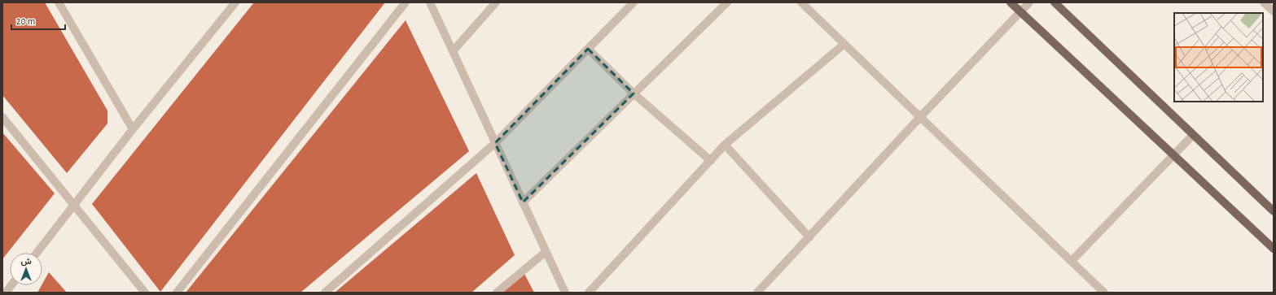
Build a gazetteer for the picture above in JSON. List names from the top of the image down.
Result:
{
  "scale_bar": "20 m",
  "north": "top"
}
